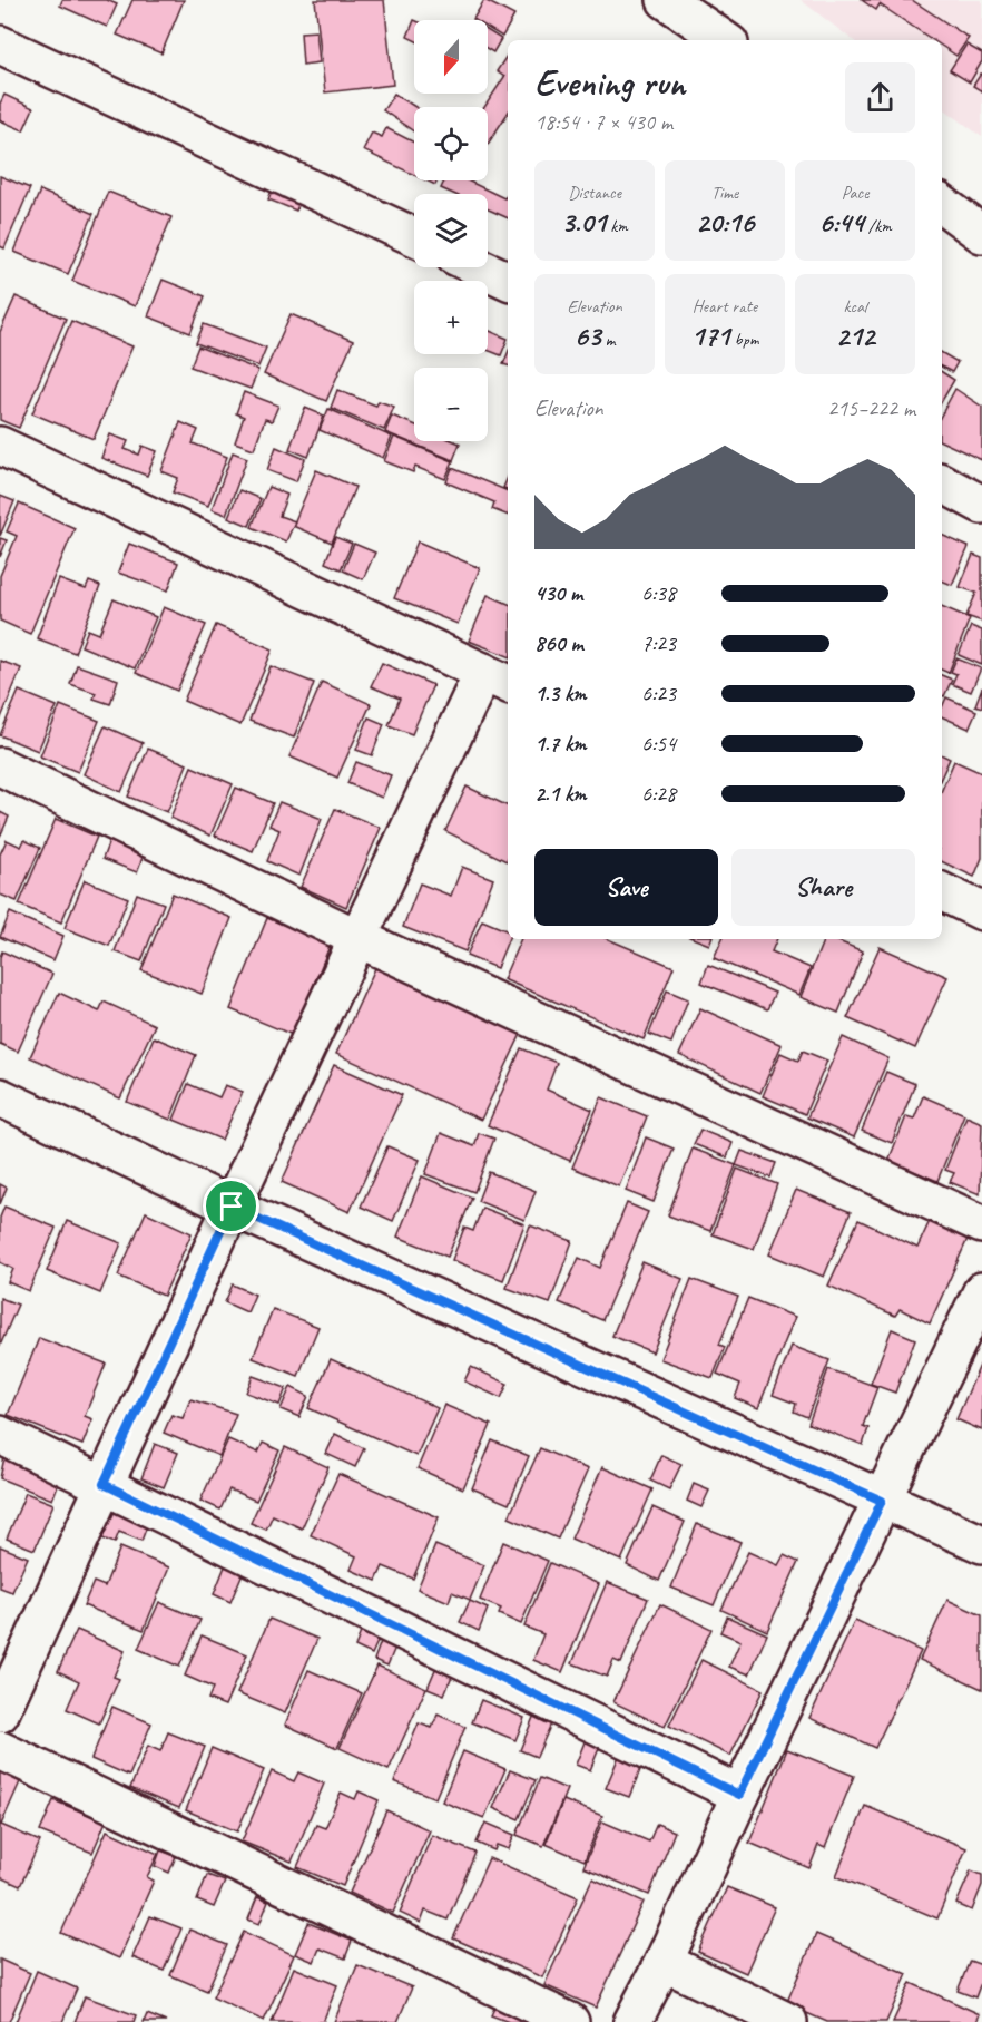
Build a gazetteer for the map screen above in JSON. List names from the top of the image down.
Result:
{
  "north": "bottom",
  "page": {
    "map_buttons": ["+", "−"],
    "heading": ["Evening run", "18:54 · 7 × 430 m"],
    "stats": [
      ["Distance", "3.01 km"],
      ["Time", "20:16"],
      ["Pace", "6:44 /km"],
      ["Elevation", "63 m"],
      ["Heart rate", "171 bpm"],
      ["kcal", "212"]
    ],
    "chart": ["Elevation", "215–222 m"],
    "list": [
      {
        "name": "430 m",
        "note": "6:38"
      },
      {
        "name": "860 m",
        "note": "7:23"
      },
      {
        "name": "1.3 km",
        "note": "6:23"
      },
      {
        "name": "1.7 km",
        "note": "6:54"
      },
      {
        "name": "2.1 km",
        "note": "6:28"
      }
    ],
    "buttons": ["Save", "Share"]
  }
}
